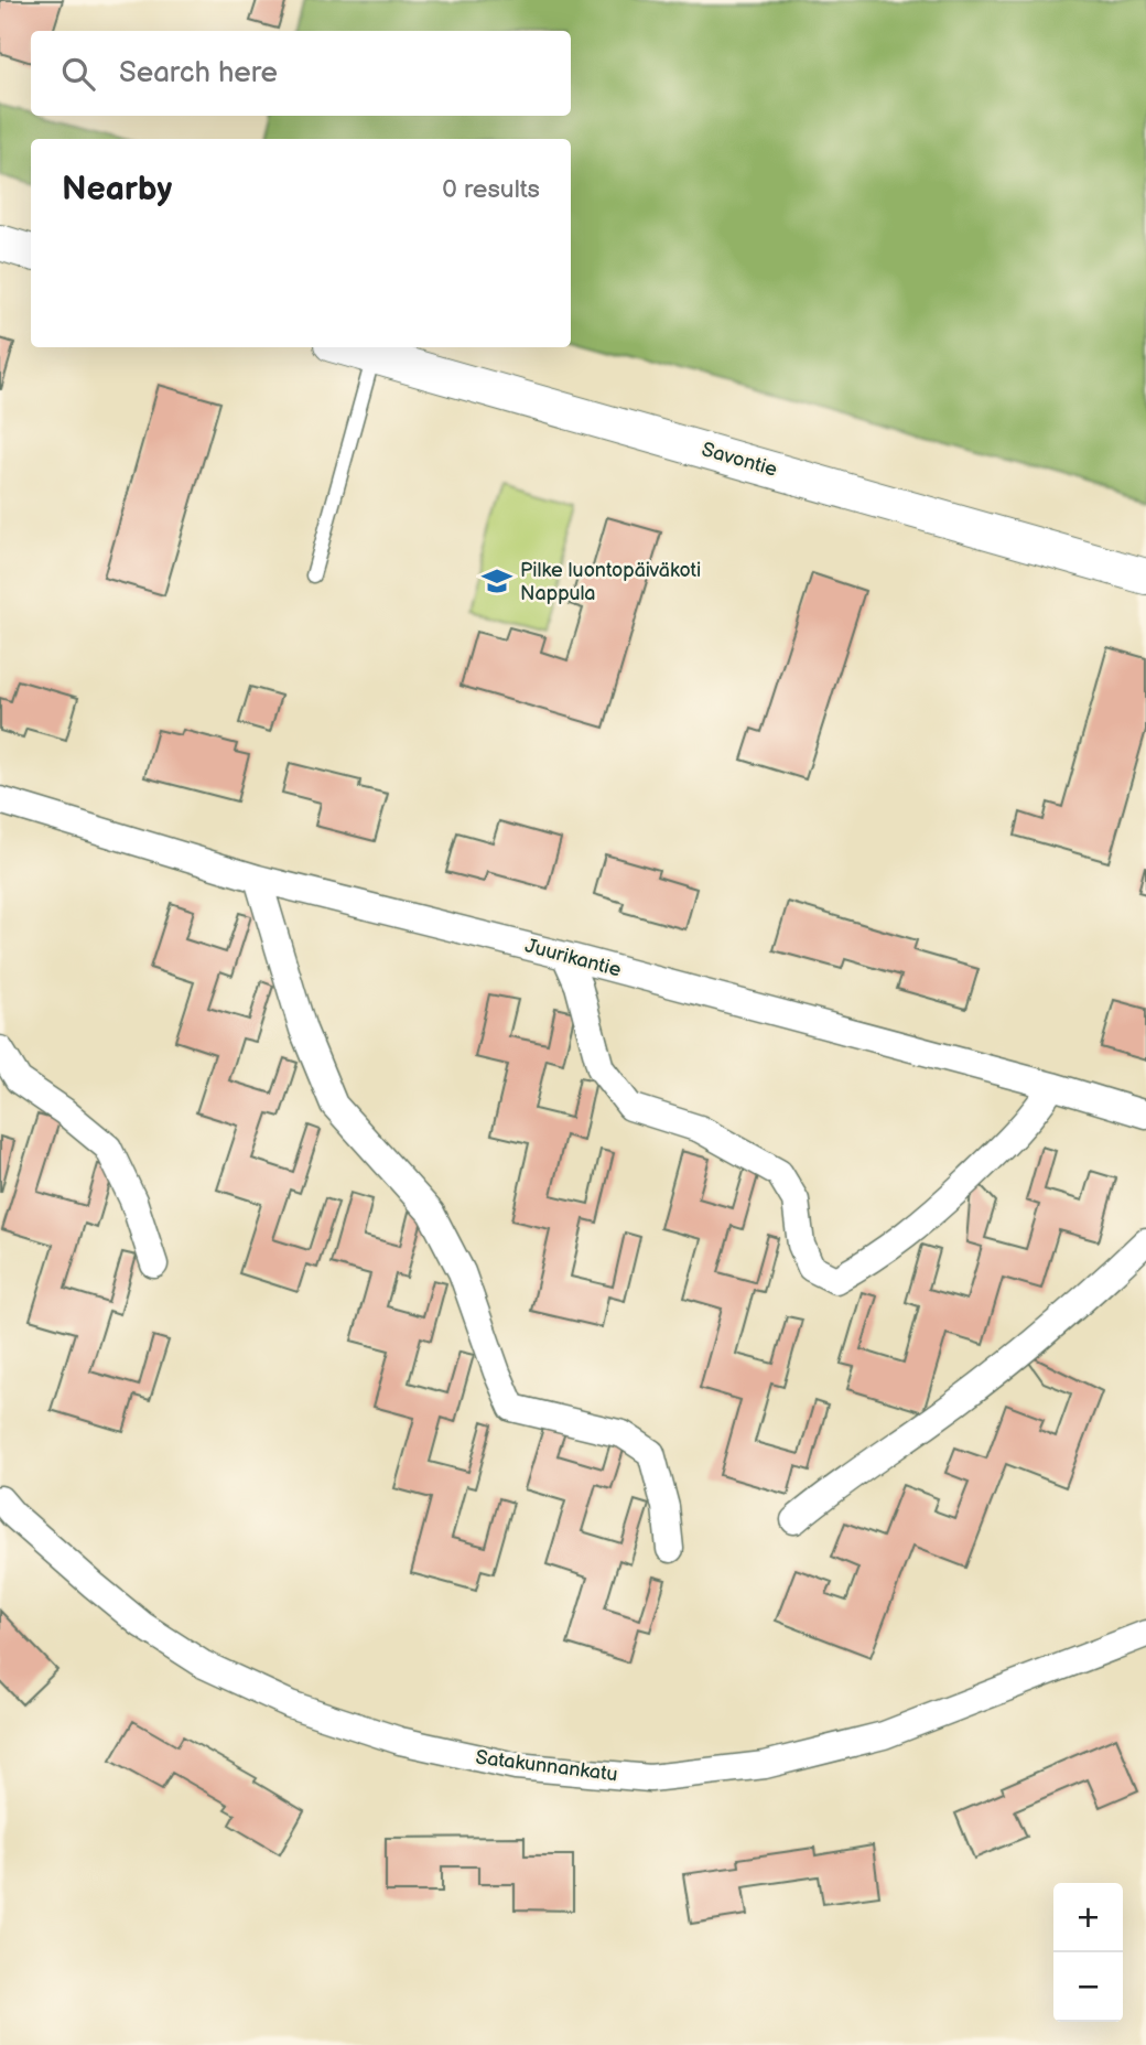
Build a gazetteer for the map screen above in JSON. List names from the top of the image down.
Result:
{
  "streets": {
    "street": ["Savontie", "Juurikantie", "Satakunnankatu"]
  },
  "places": {
    "school or university": ["Pilke luontopäiväkoti Nappula"]
  },
  "page": {
    "search": "Search here",
    "heading": ["Nearby", "0 results"],
    "map_buttons": ["+", "−"]
  }
}
